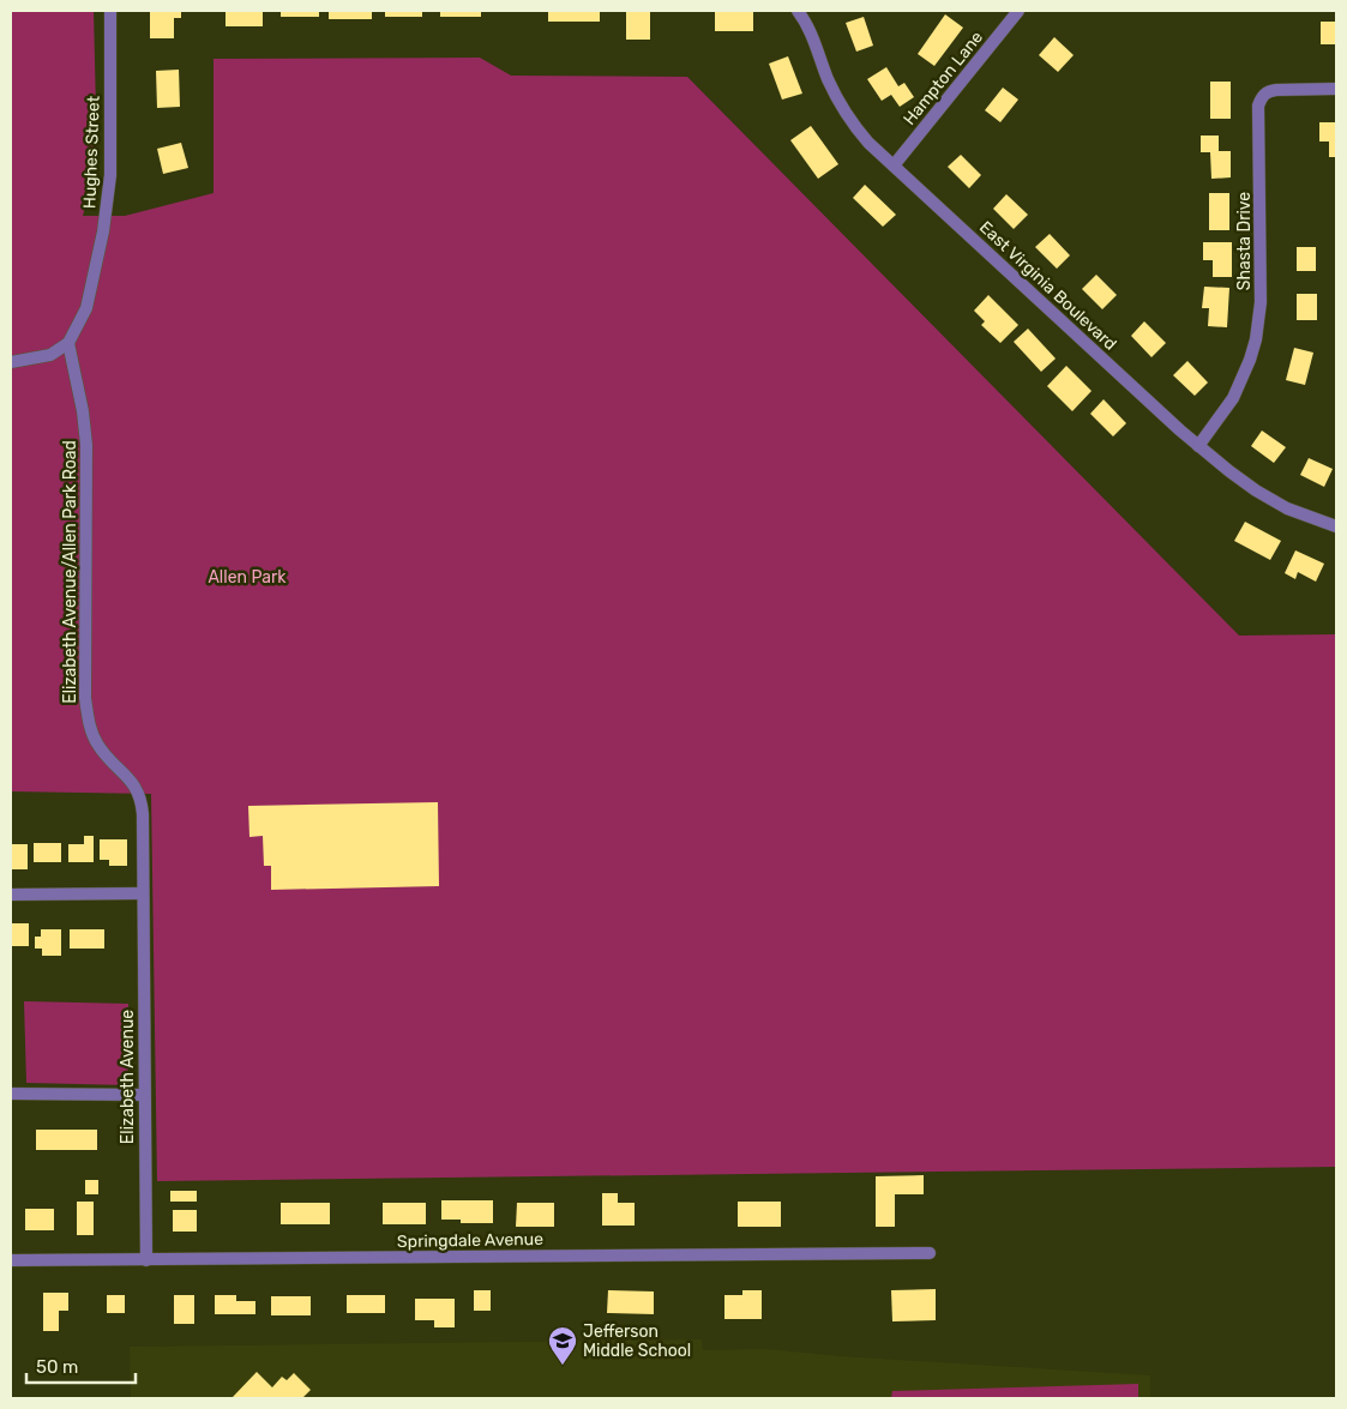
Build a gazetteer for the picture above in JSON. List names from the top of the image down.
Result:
{
  "streets": {
    "street": [
      "Hampton Lane",
      "Hughes Street",
      "Shasta Drive",
      "East Virginia Boulevard",
      "Elizabeth Avenue/Allen Park Road",
      "Elizabeth Avenue",
      "Springdale Avenue"
    ]
  },
  "crossings": [
    ["Hampton Lane", "East Virginia Boulevard"],
    ["Hughes Street", "Elizabeth Avenue/Allen Park Road"],
    ["Shasta Drive", "East Virginia Boulevard"],
    ["Elizabeth Avenue/Allen Park Road", "Elizabeth Avenue"],
    ["Elizabeth Avenue", "Springdale Avenue"]
  ],
  "parks": ["Allen Park"],
  "places": {
    "school or university": ["Jefferson Middle School"]
  },
  "scale_bar": "50 m"
}
